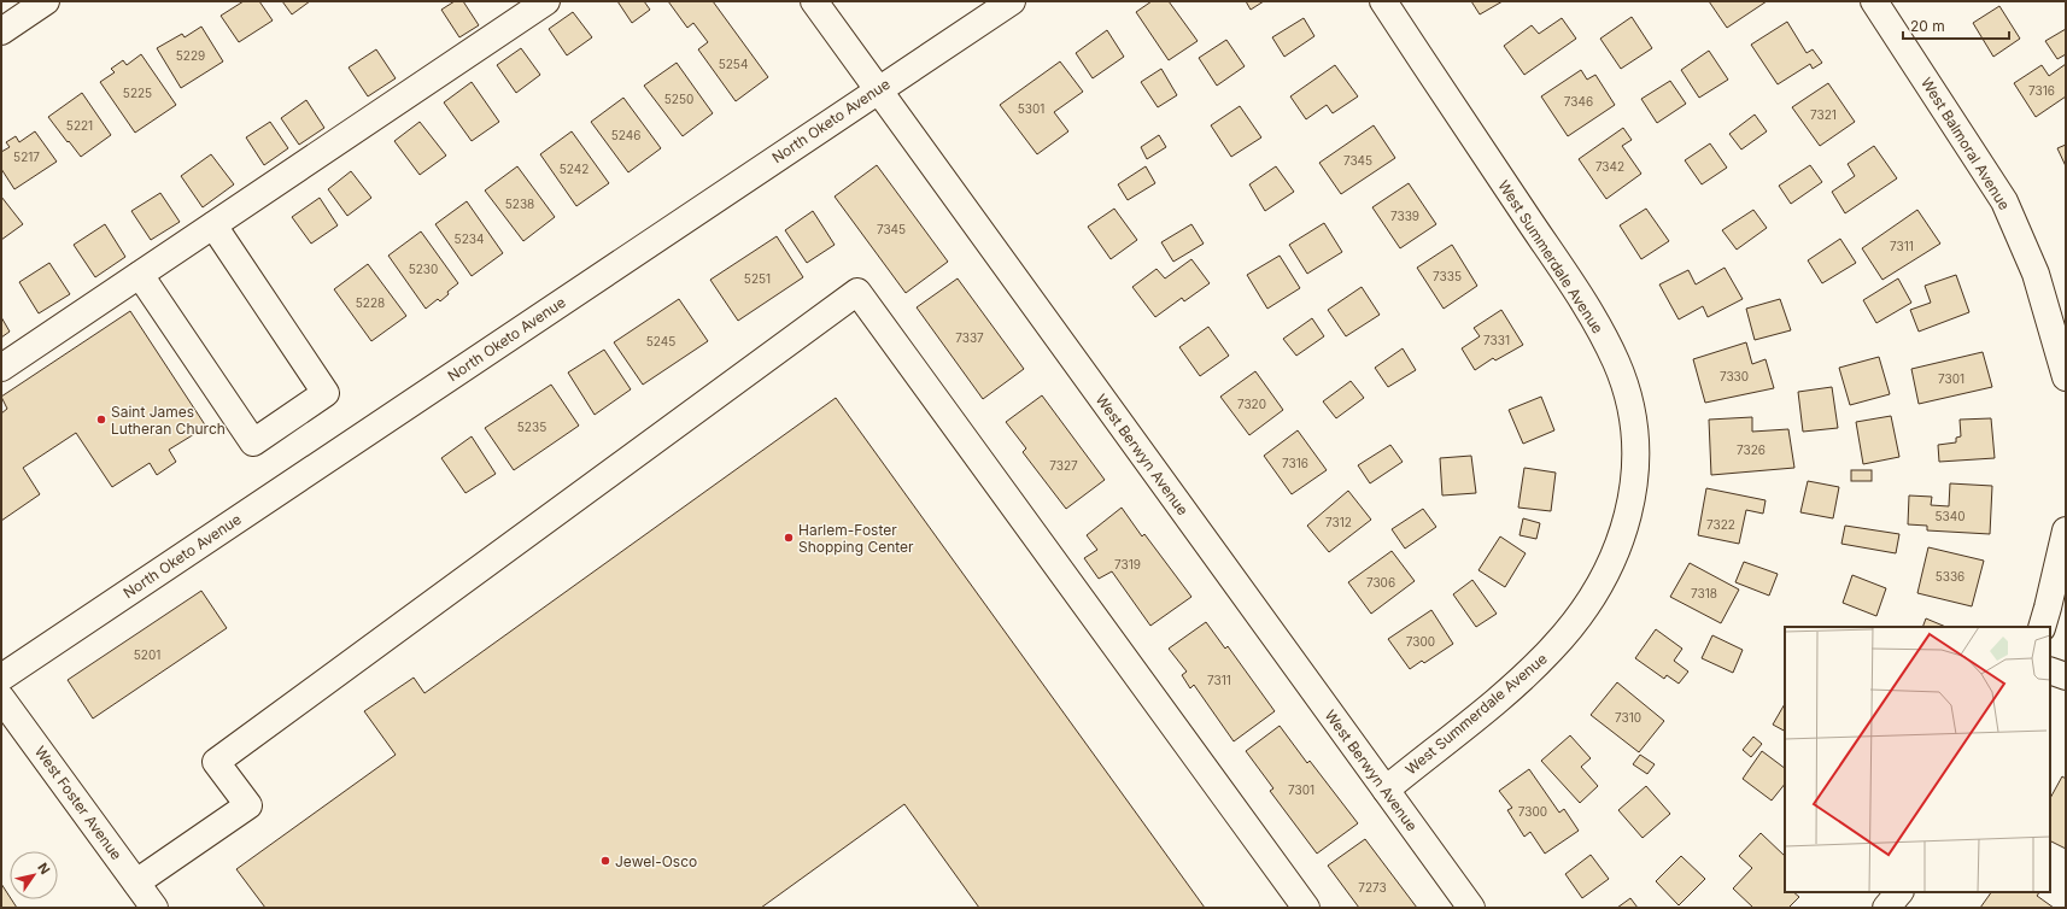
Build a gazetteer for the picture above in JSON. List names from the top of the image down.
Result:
{
  "streets": {
    "street": [
      "North Oketo Avenue",
      "West Balmoral Avenue",
      "West Summerdale Avenue",
      "West Berwyn Avenue",
      "West Foster Avenue"
    ]
  },
  "crossings": [
    ["North Oketo Avenue", "West Berwyn Avenue"],
    ["West Summerdale Avenue", "West Berwyn Avenue"]
  ],
  "places": ["Saint James Lutheran Church", "Harlem-Foster Shopping Center", "Jewel-Osco"],
  "house_numbers": [
    "5229",
    "5254",
    "7316",
    "5225",
    "5250",
    "7346",
    "5301",
    "7321",
    "5221",
    "5246",
    "5217",
    "7345",
    "7342",
    "5242",
    "5238",
    "7339",
    "7345",
    "5234",
    "7311",
    "5230",
    "7335",
    "5251",
    "5228",
    "7337",
    "7331",
    "5245",
    "7330",
    "7301",
    "7320",
    "5235",
    "7326",
    "7316",
    "7327",
    "5340",
    "7312",
    "7322",
    "7319",
    "5336",
    "7306",
    "7318",
    "7300",
    "5201",
    "7311",
    "7310",
    "7301",
    "7300",
    "7273"
  ],
  "scale_bar": "20 m",
  "north": "top right"
}
